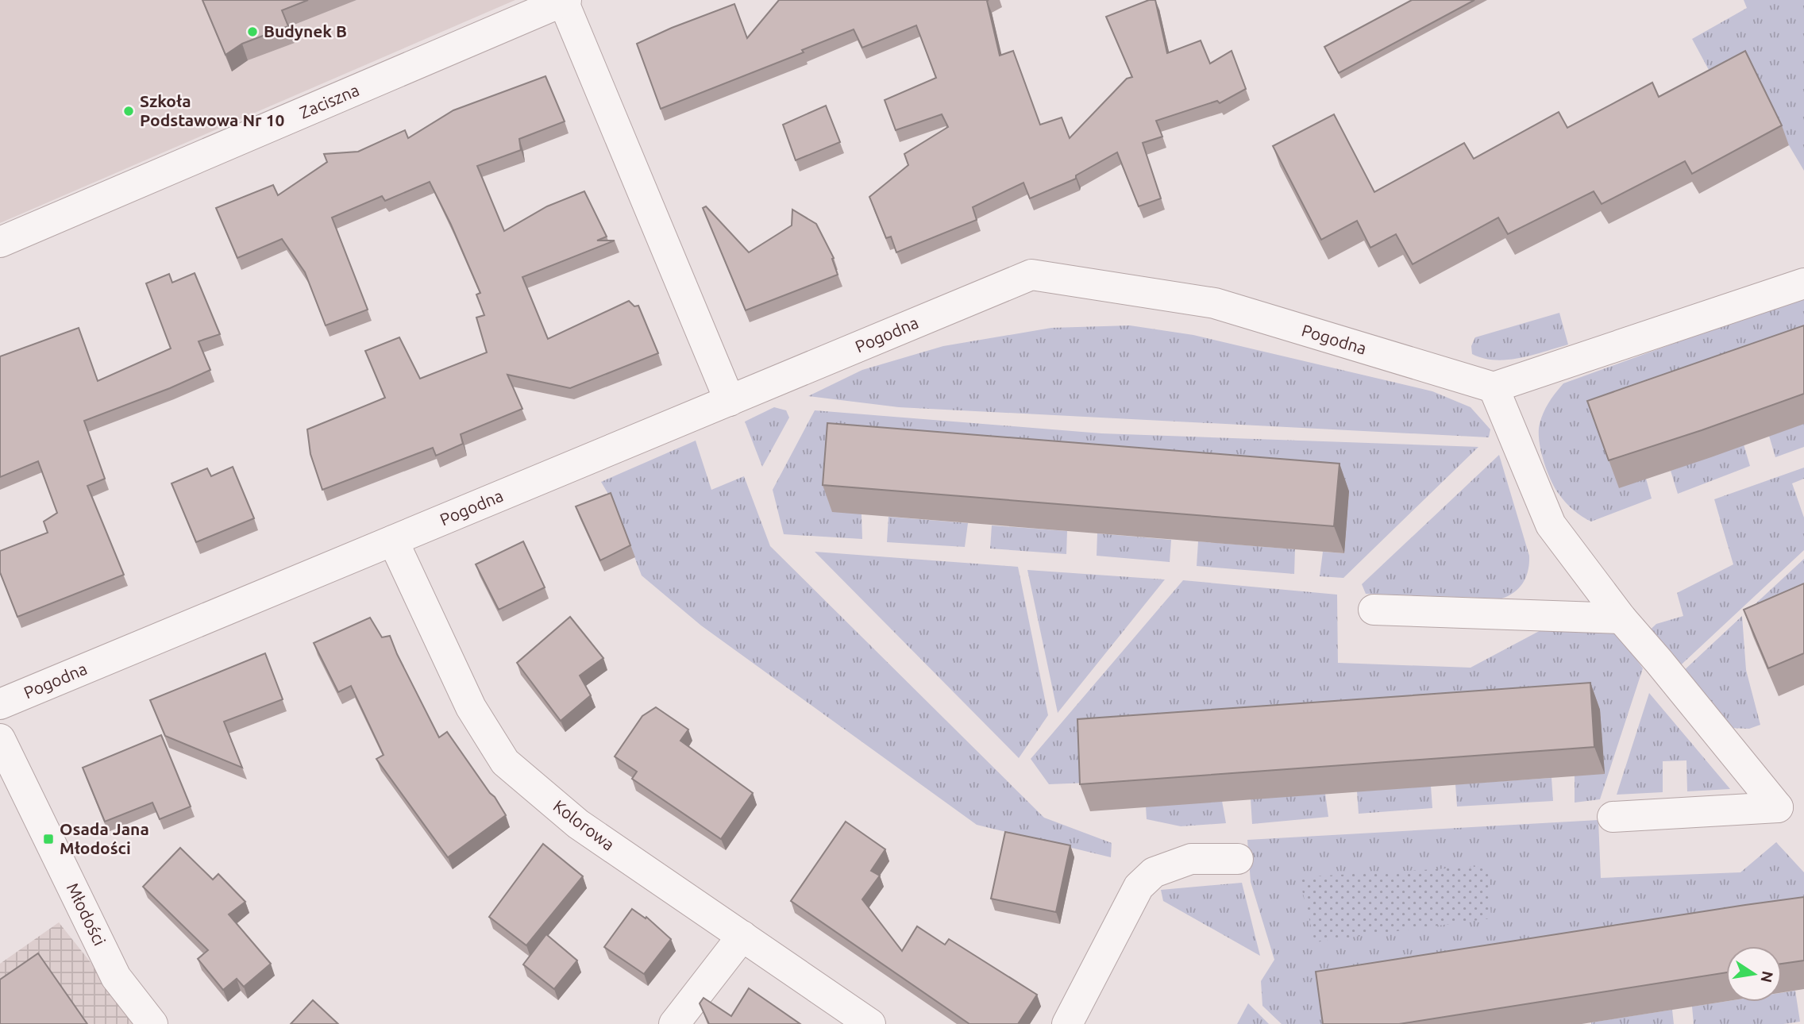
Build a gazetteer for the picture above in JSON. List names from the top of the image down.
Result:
{
  "streets": {
    "street": [
      "Zaciszna",
      "Pogodna",
      "Kolorowa",
      "Młodości"
    ]
  },
  "crossings": [
    ["Pogodna", "Kolorowa"]
  ],
  "places": {
    "other": ["Budynek B", "Szkoła Podstawowa Nr 10"],
    "transit": ["Osada Jana Młodości"]
  },
  "north": "right"
}
